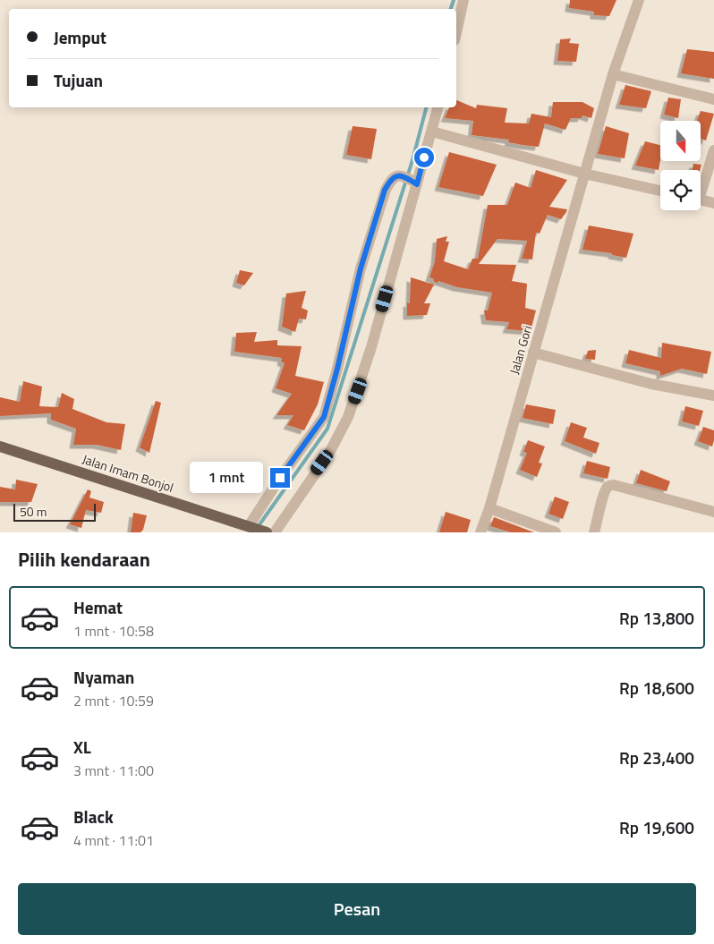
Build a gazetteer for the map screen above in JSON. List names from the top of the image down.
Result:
{
  "streets": {
    "main road": ["Jalan Imam Bonjol"],
    "street": ["Jalan Gori"]
  },
  "scale_bar": "50 m",
  "north": "bottom",
  "page": {
    "banner": ["Jemput", "Tujuan"],
    "bubble": "1 mnt",
    "scale": "50 m",
    "heading": "Pilih kendaraan",
    "list": [
      {
        "name": "Hemat",
        "note": "1 mnt · 10:58",
        "value": "Rp 13,800"
      },
      {
        "name": "Nyaman",
        "note": "2 mnt · 10:59",
        "value": "Rp 18,600"
      },
      {
        "name": "XL",
        "note": "3 mnt · 11:00",
        "value": "Rp 23,400"
      },
      {
        "name": "Black",
        "note": "4 mnt · 11:01",
        "value": "Rp 19,600"
      }
    ],
    "buttons": "Pesan"
  }
}
